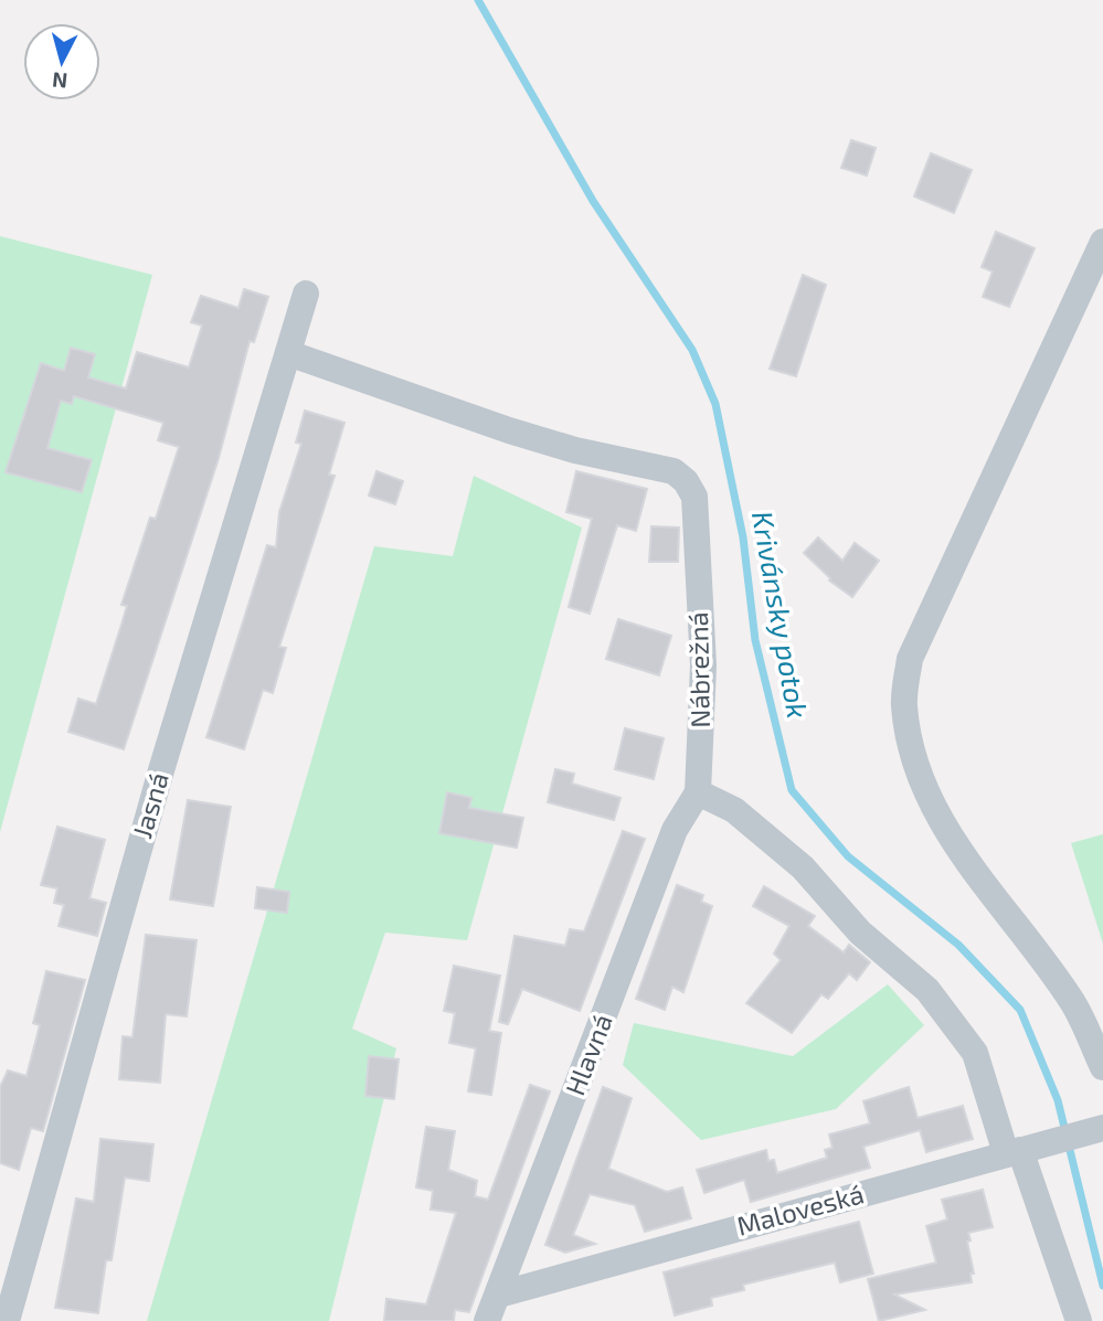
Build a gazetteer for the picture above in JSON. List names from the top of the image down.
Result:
{
  "streets": {
    "street": [
      "Nábrežná",
      "Jasná",
      "Hlavná",
      "Maloveská"
    ]
  },
  "crossings": [
    ["Nábrežná", "Jasná"],
    ["Nábrežná", "Hlavná"],
    ["Hlavná", "Maloveská"]
  ],
  "water": ["Krivánsky potok"],
  "north": "bottom"
}
